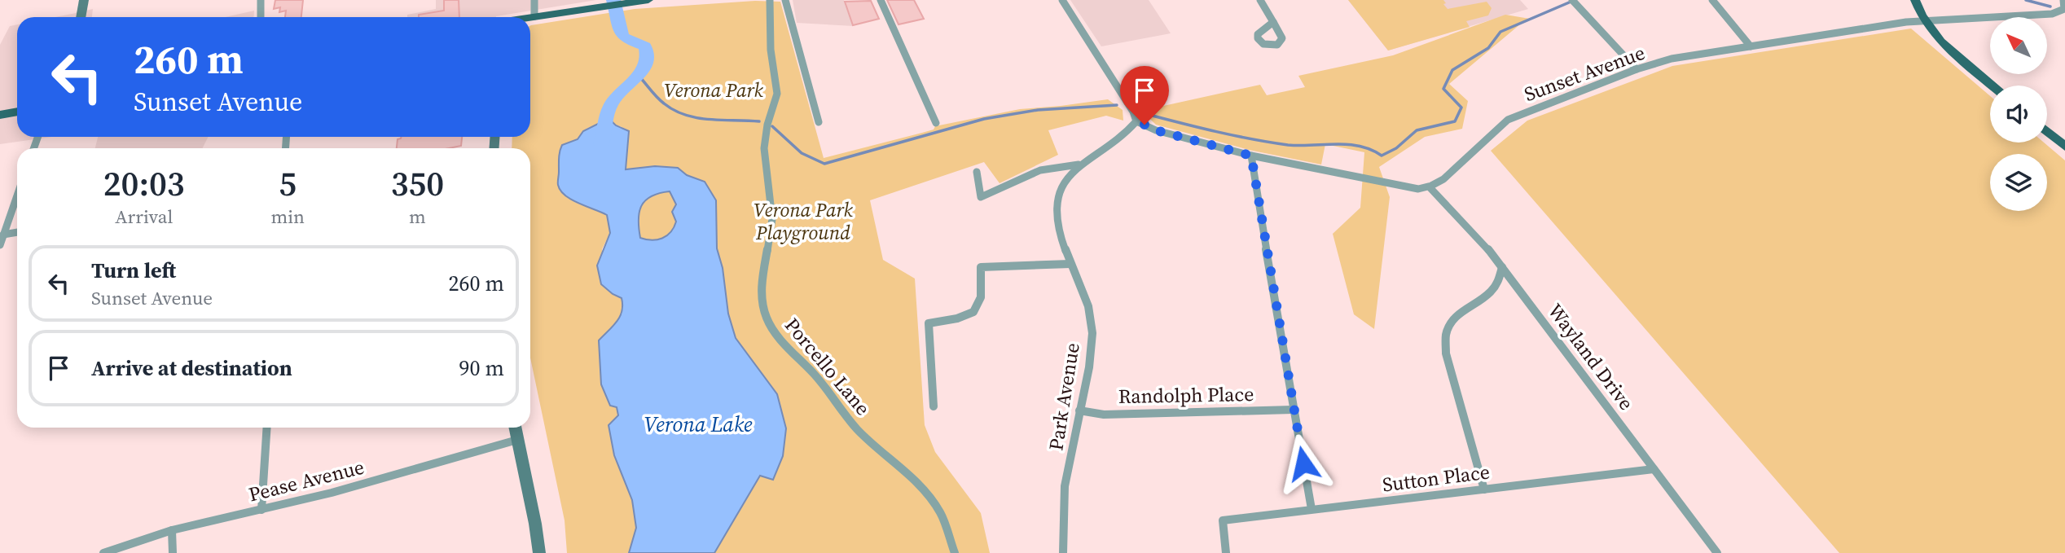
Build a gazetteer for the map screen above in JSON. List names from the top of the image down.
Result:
{
  "streets": {
    "street": [
      "Sunset Avenue",
      "Wayland Drive",
      "Porcello Lane",
      "Randolph Place",
      "Park Avenue",
      "Sutton Place",
      "Pease Avenue"
    ]
  },
  "crossings": [
    ["Sunset Avenue", "Wayland Drive"],
    ["Wayland Drive", "Sutton Place"],
    ["Randolph Place", "Park Avenue"]
  ],
  "water": ["Verona Lake"],
  "parks": ["Verona Park", "Verona Park Playground"],
  "north": "top left",
  "page": {
    "turn": ["260 m", "Sunset Avenue"],
    "eta": [
      "20:03",
      "Arrival",
      "5",
      "min",
      "350",
      "m"
    ],
    "list": [
      {
        "name": "Turn left",
        "note": "Sunset Avenue",
        "value": "260 m"
      },
      {
        "name": "Arrive at destination",
        "value": "90 m"
      }
    ]
  }
}
